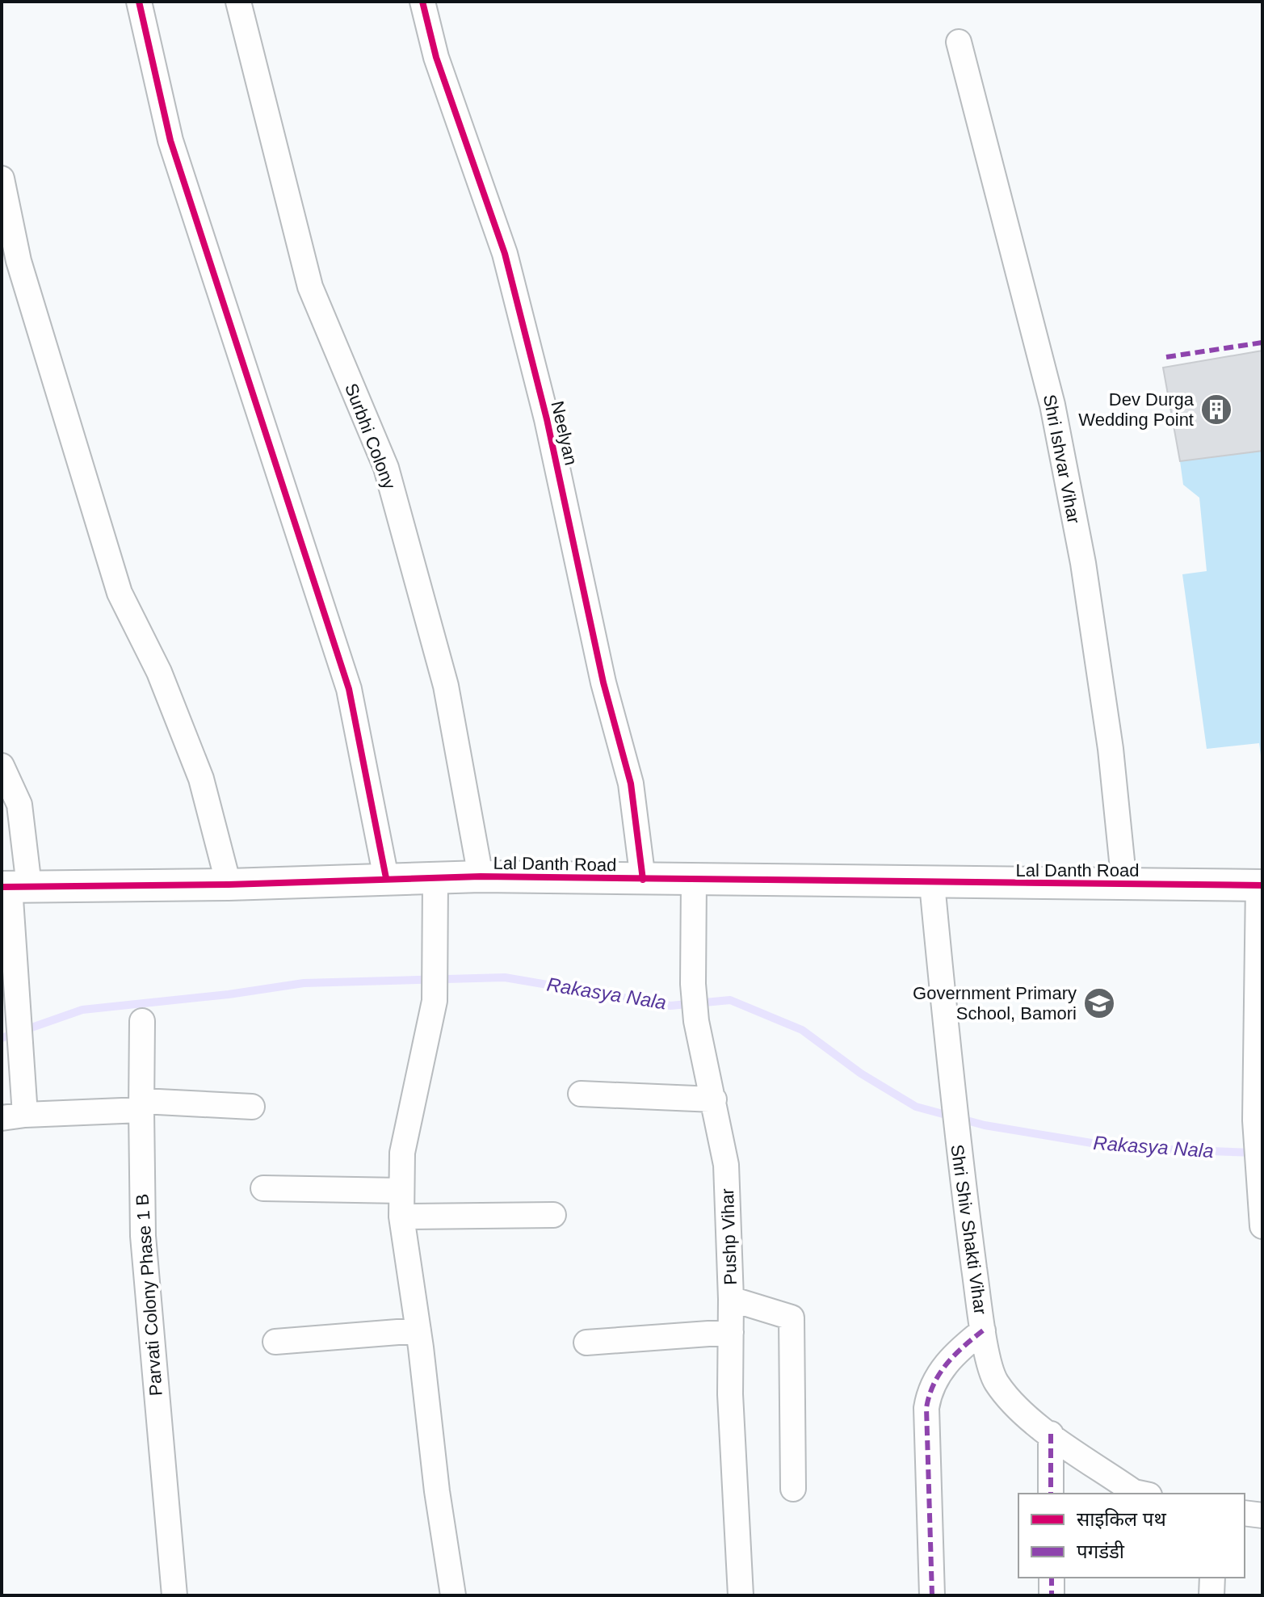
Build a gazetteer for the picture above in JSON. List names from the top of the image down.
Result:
{
  "streets": {
    "street": [
      "Neelyan",
      "Surbhi Colony",
      "Shri Ishvar Vihar",
      "Lal Danth Road",
      "Shri Shiv Shakti Vihar",
      "Pushp Vihar",
      "Parvati Colony Phase 1 B"
    ]
  },
  "crossings": [
    ["Neelyan", "Lal Danth Road"],
    ["Surbhi Colony", "Lal Danth Road"],
    ["Shri Ishvar Vihar", "Lal Danth Road"],
    ["Lal Danth Road", "Shri Shiv Shakti Vihar"],
    ["Lal Danth Road", "Pushp Vihar"]
  ],
  "water": ["Rakasya Nala"],
  "places": {
    "building": ["Dev Durga Wedding Point"],
    "school or university": ["Government Primary School, Bamori"]
  },
  "legend": ["साइकिल पथ", "पगडंडी"]
}
